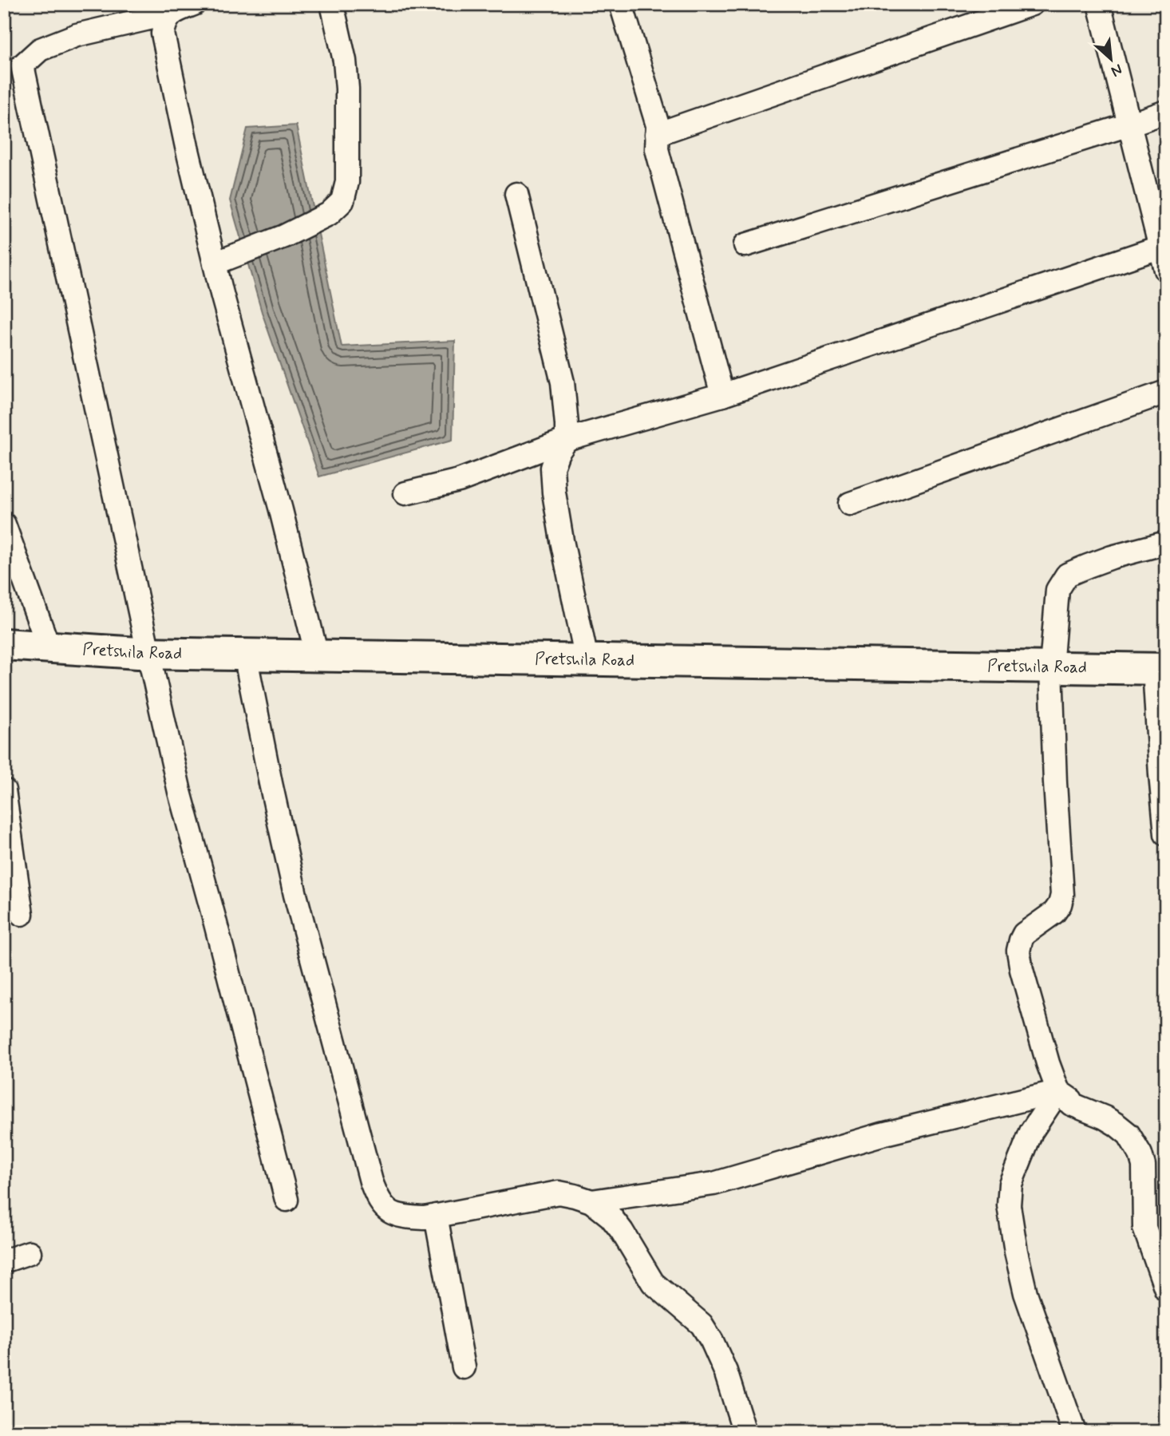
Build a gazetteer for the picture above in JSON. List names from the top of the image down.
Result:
{
  "streets": {
    "street": ["Pretshila Road"]
  },
  "north": "bottom right"
}
